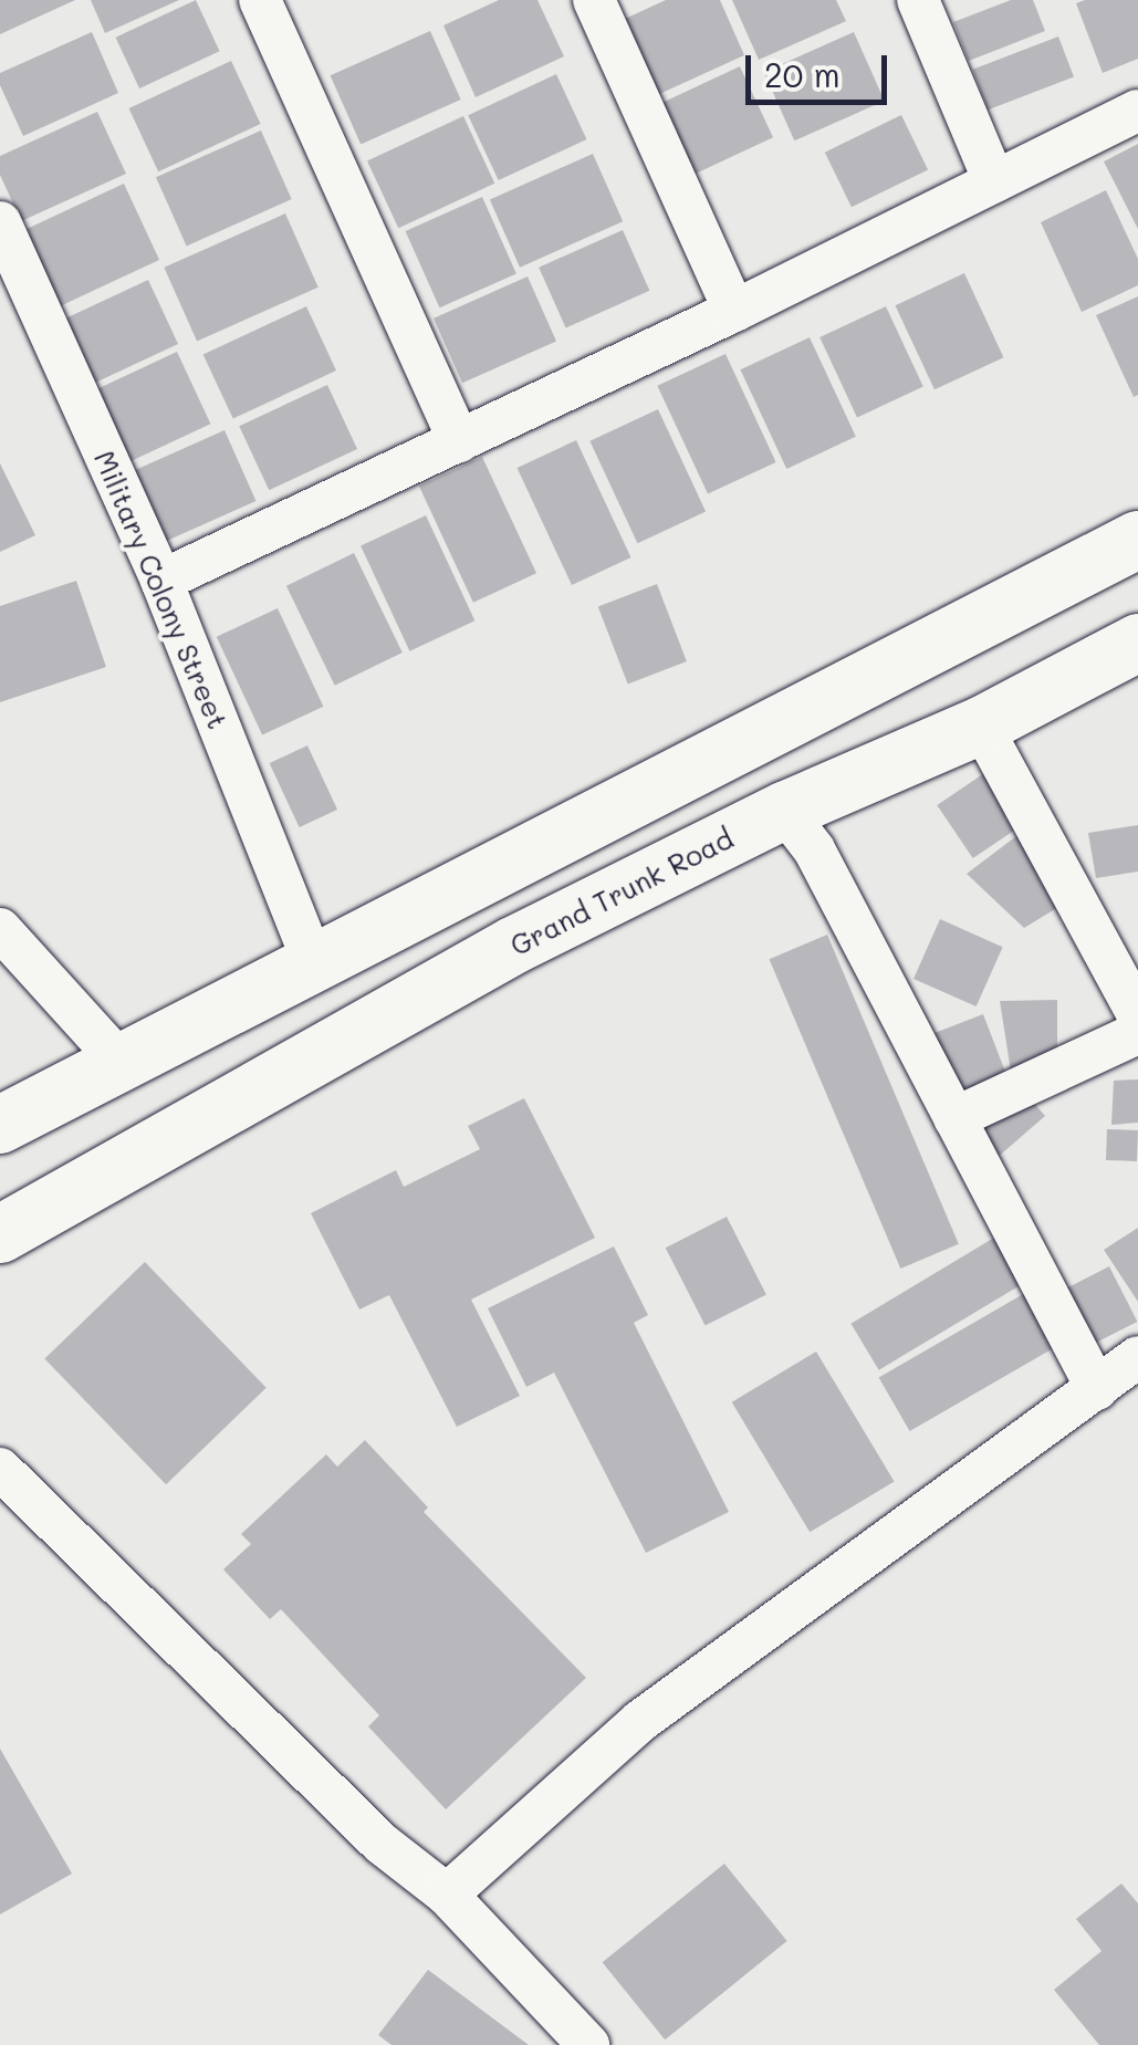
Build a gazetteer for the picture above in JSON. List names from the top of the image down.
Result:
{
  "streets": {
    "main road": ["Grand Trunk Road"],
    "street": ["Military Colony Street"]
  },
  "scale_bar": "20 m"
}
